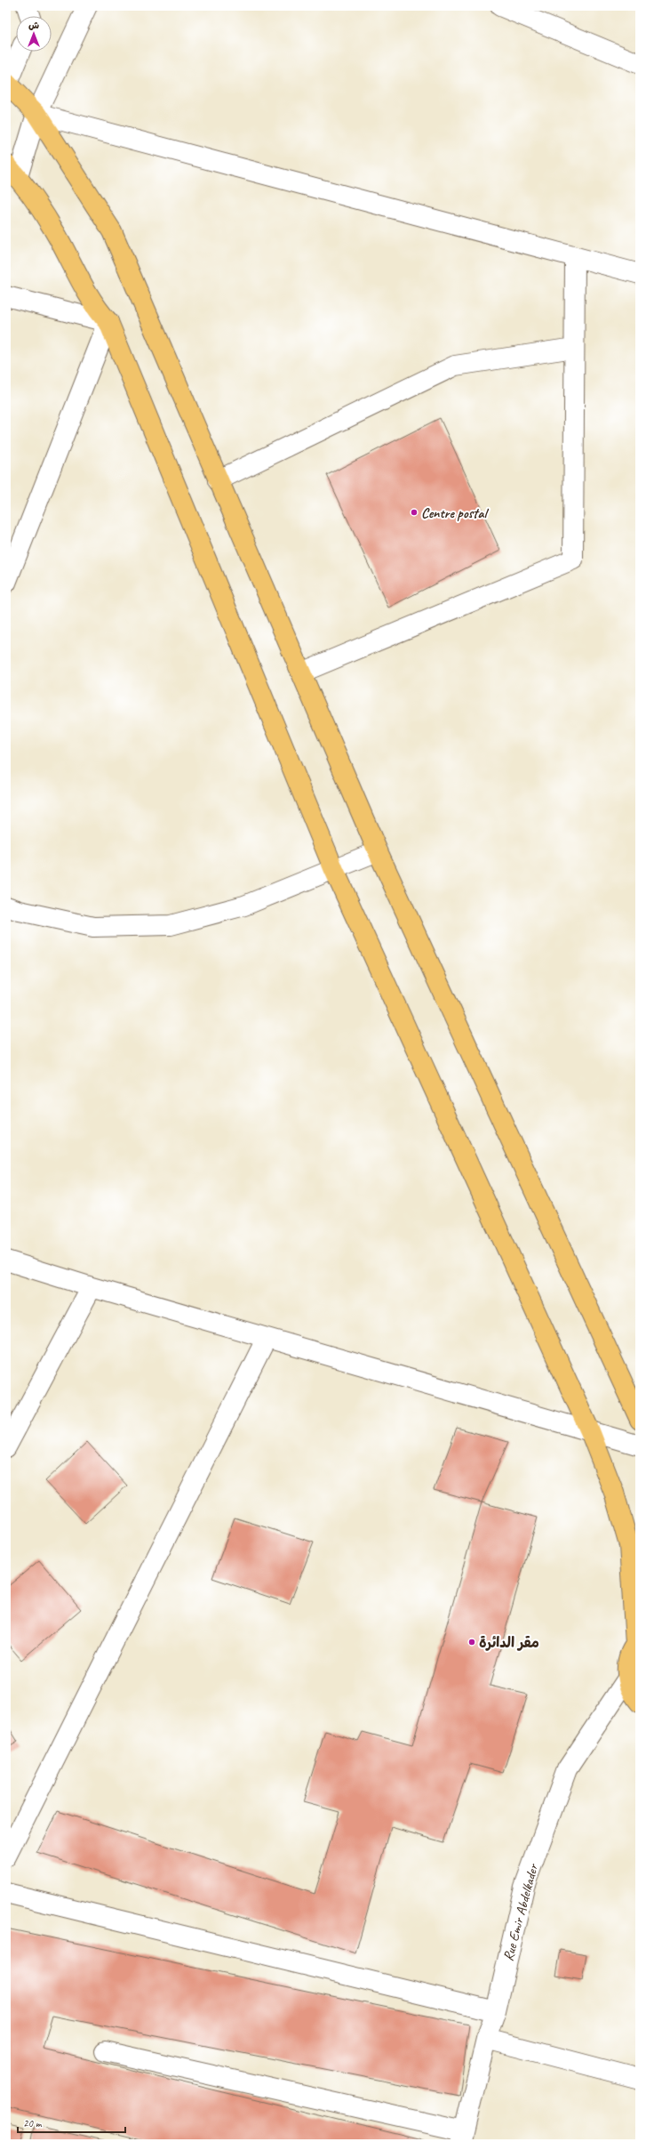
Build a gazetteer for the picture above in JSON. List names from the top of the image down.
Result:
{
  "streets": {
    "street": ["Rue Emir Abdelkader"]
  },
  "places": ["Centre postal", "مقر الدائرة"],
  "scale_bar": "20 m",
  "north": "top"
}
